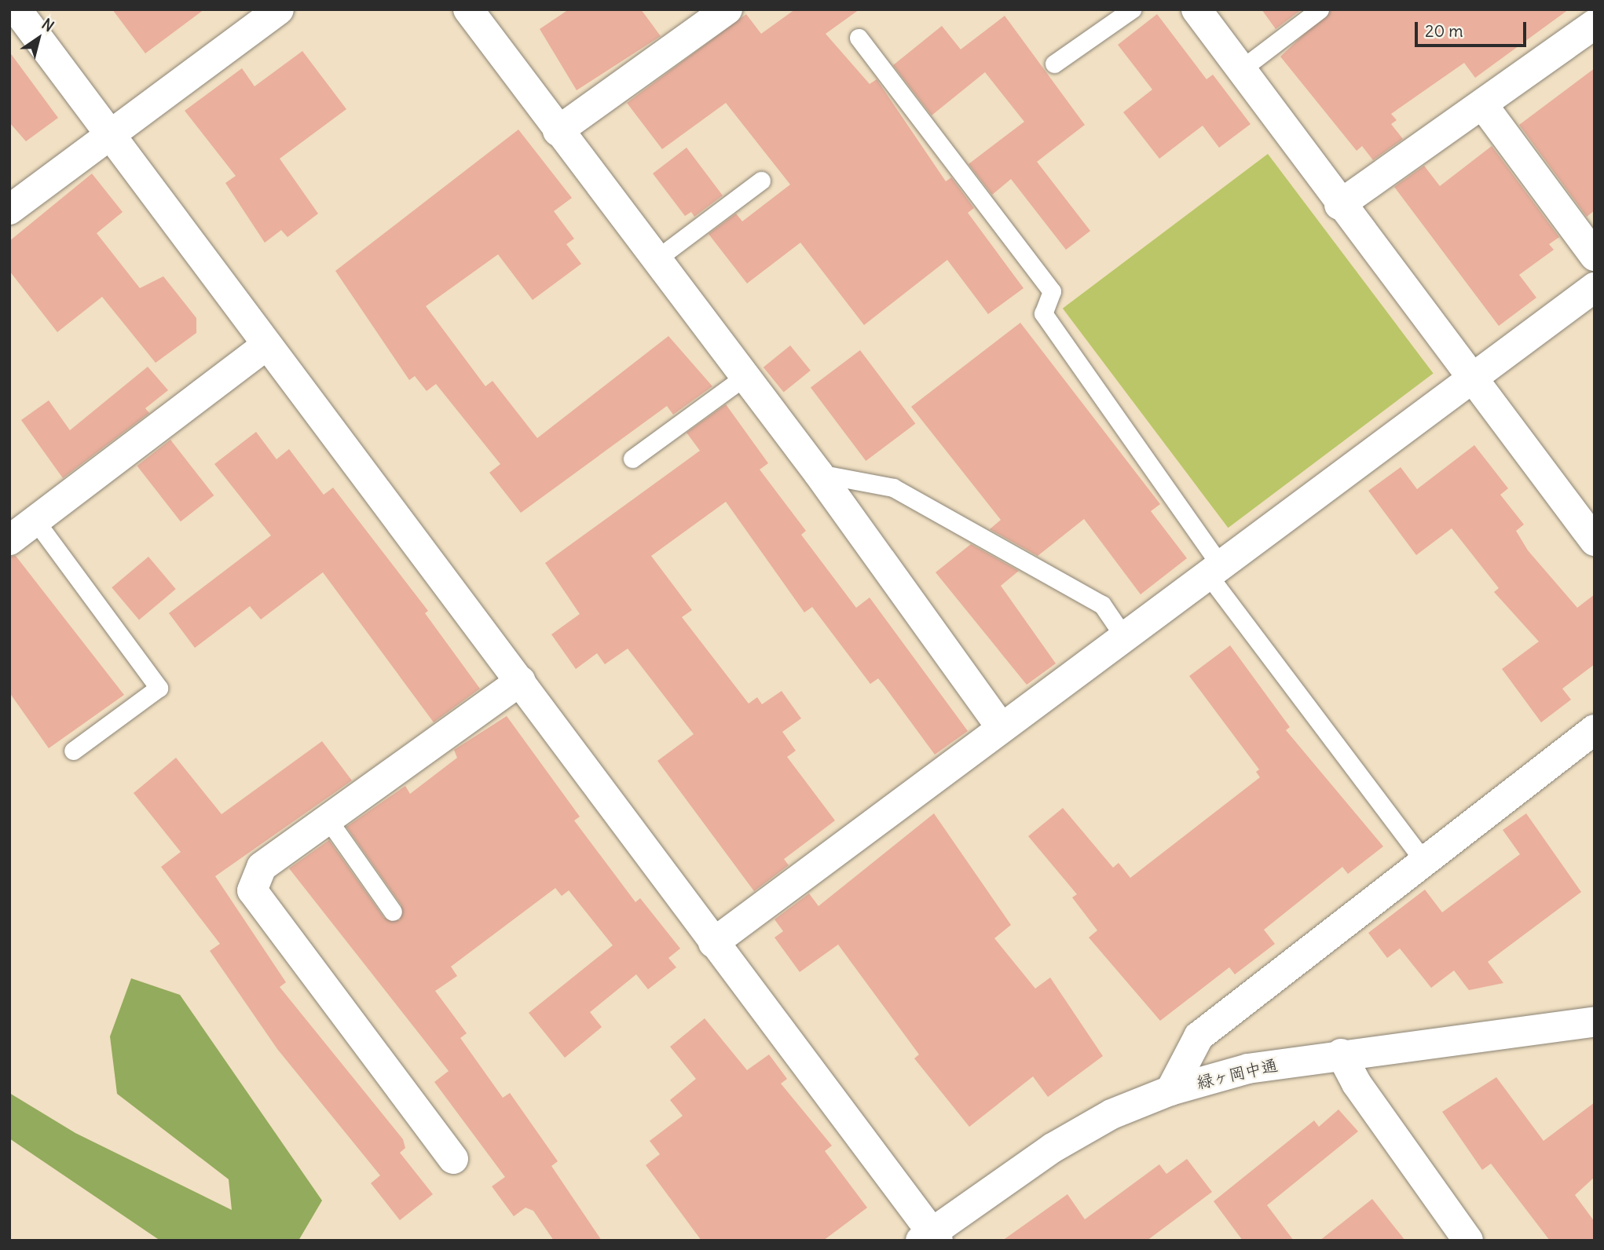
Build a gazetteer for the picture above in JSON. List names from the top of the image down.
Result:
{
  "streets": {
    "street": ["緑ヶ岡中通"]
  },
  "scale_bar": "20 m",
  "north": "top right"
}
